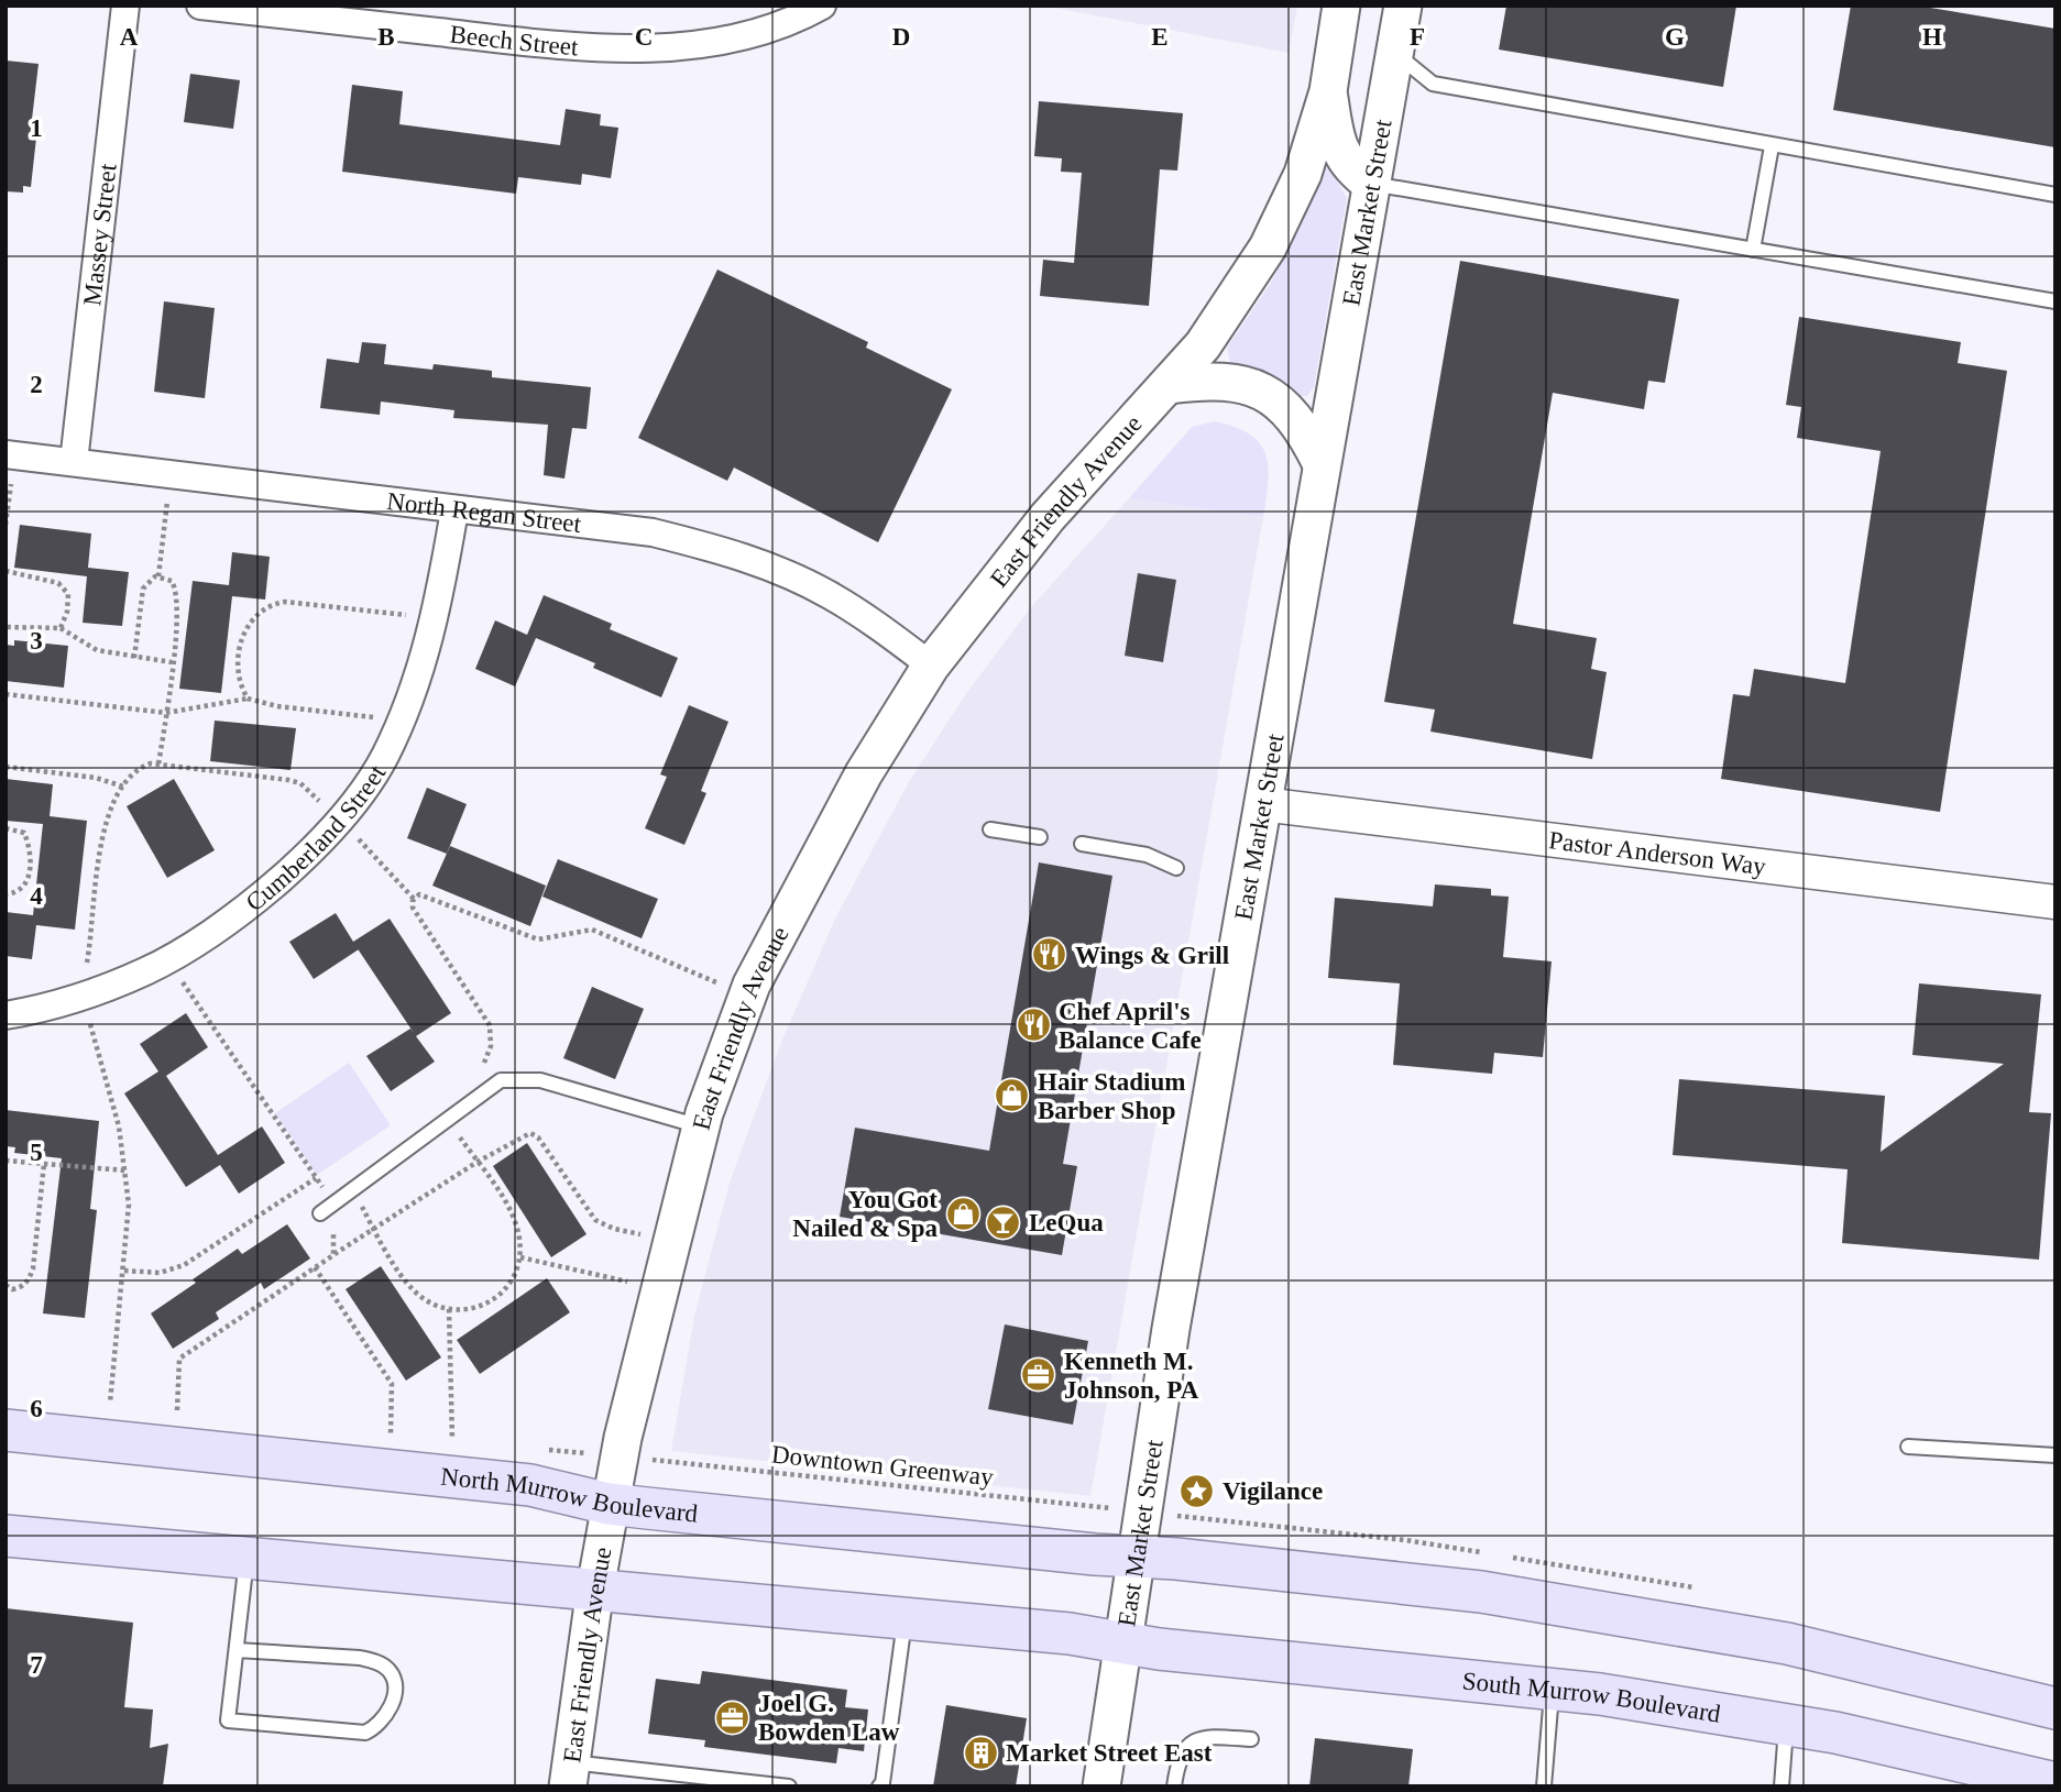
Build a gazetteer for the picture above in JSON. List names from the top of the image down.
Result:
{
  "streets": {
    "main road": [
      "East Market Street",
      "East Friendly Avenue",
      "North Murrow Boulevard",
      "South Murrow Boulevard"
    ],
    "street": [
      "Beech Street",
      "Massey Street",
      "North Regan Street",
      "Cumberland Street",
      "Pastor Anderson Way"
    ],
    "path": ["Downtown Greenway"]
  },
  "crossings": [
    ["East Market Street", "Pastor Anderson Way"],
    ["East Market Street", "North Murrow Boulevard"],
    ["East Market Street", "South Murrow Boulevard"],
    ["Massey Street", "North Regan Street"],
    ["East Friendly Avenue", "North Regan Street"],
    ["East Friendly Avenue", "North Murrow Boulevard"],
    ["North Regan Street", "Cumberland Street"]
  ],
  "places": {
    "restaurant": ["Wings & Grill", "Chef April's Balance Cafe"],
    "shop": ["Hair Stadium Barber Shop", "You Got Nailed & Spa"],
    "bar": ["LeQua"],
    "office": ["Kenneth M. Johnson, PA", "Joel G. Bowden Law"],
    "place": ["Vigilance"],
    "building": ["Market Street East"]
  },
  "grid": {
    "columns": [
      "A",
      "B",
      "C",
      "D",
      "E",
      "F",
      "G",
      "H"
    ],
    "rows": [
      "1",
      "2",
      "3",
      "4",
      "5",
      "6",
      "7"
    ]
  }
}
